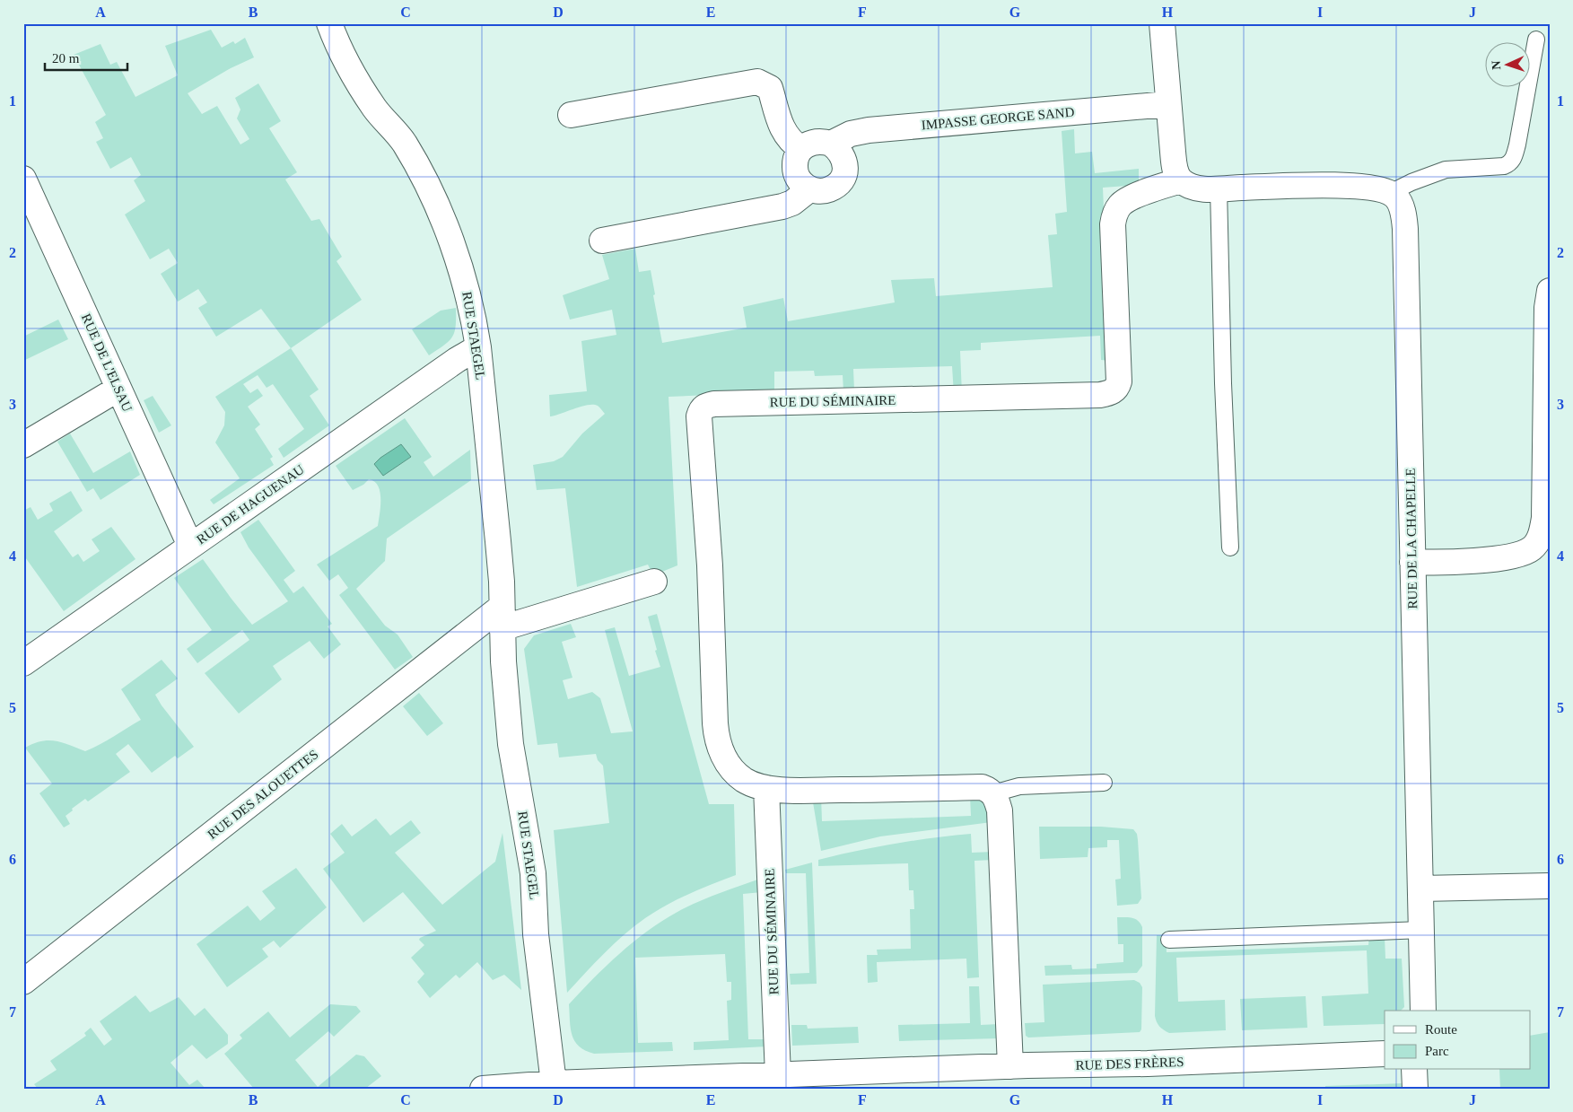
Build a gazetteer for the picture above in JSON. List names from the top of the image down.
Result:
{
  "streets": {
    "street": [
      "IMPASSE GEORGE SAND",
      "RUE STAEGEL",
      "RUE DE L'ELSAU",
      "RUE DU SÉMINAIRE",
      "RUE DE HAGUENAU",
      "RUE DE LA CHAPELLE",
      "RUE DES ALOUETTES",
      "RUE DES FRÈRES"
    ]
  },
  "crossings": [
    ["RUE STAEGEL", "RUE DE HAGUENAU"],
    ["RUE STAEGEL", "RUE DES ALOUETTES"],
    ["RUE STAEGEL", "RUE DES FRÈRES"],
    ["RUE DE L'ELSAU", "RUE DE HAGUENAU"],
    ["RUE DU SÉMINAIRE", "RUE DES FRÈRES"]
  ],
  "legend": ["Route", "Parc"],
  "scale_bar": "20 m",
  "north": "left",
  "grid": {
    "columns": [
      "A",
      "B",
      "C",
      "D",
      "E",
      "F",
      "G",
      "H",
      "I",
      "J"
    ],
    "rows": [
      "1",
      "2",
      "3",
      "4",
      "5",
      "6",
      "7"
    ]
  }
}
